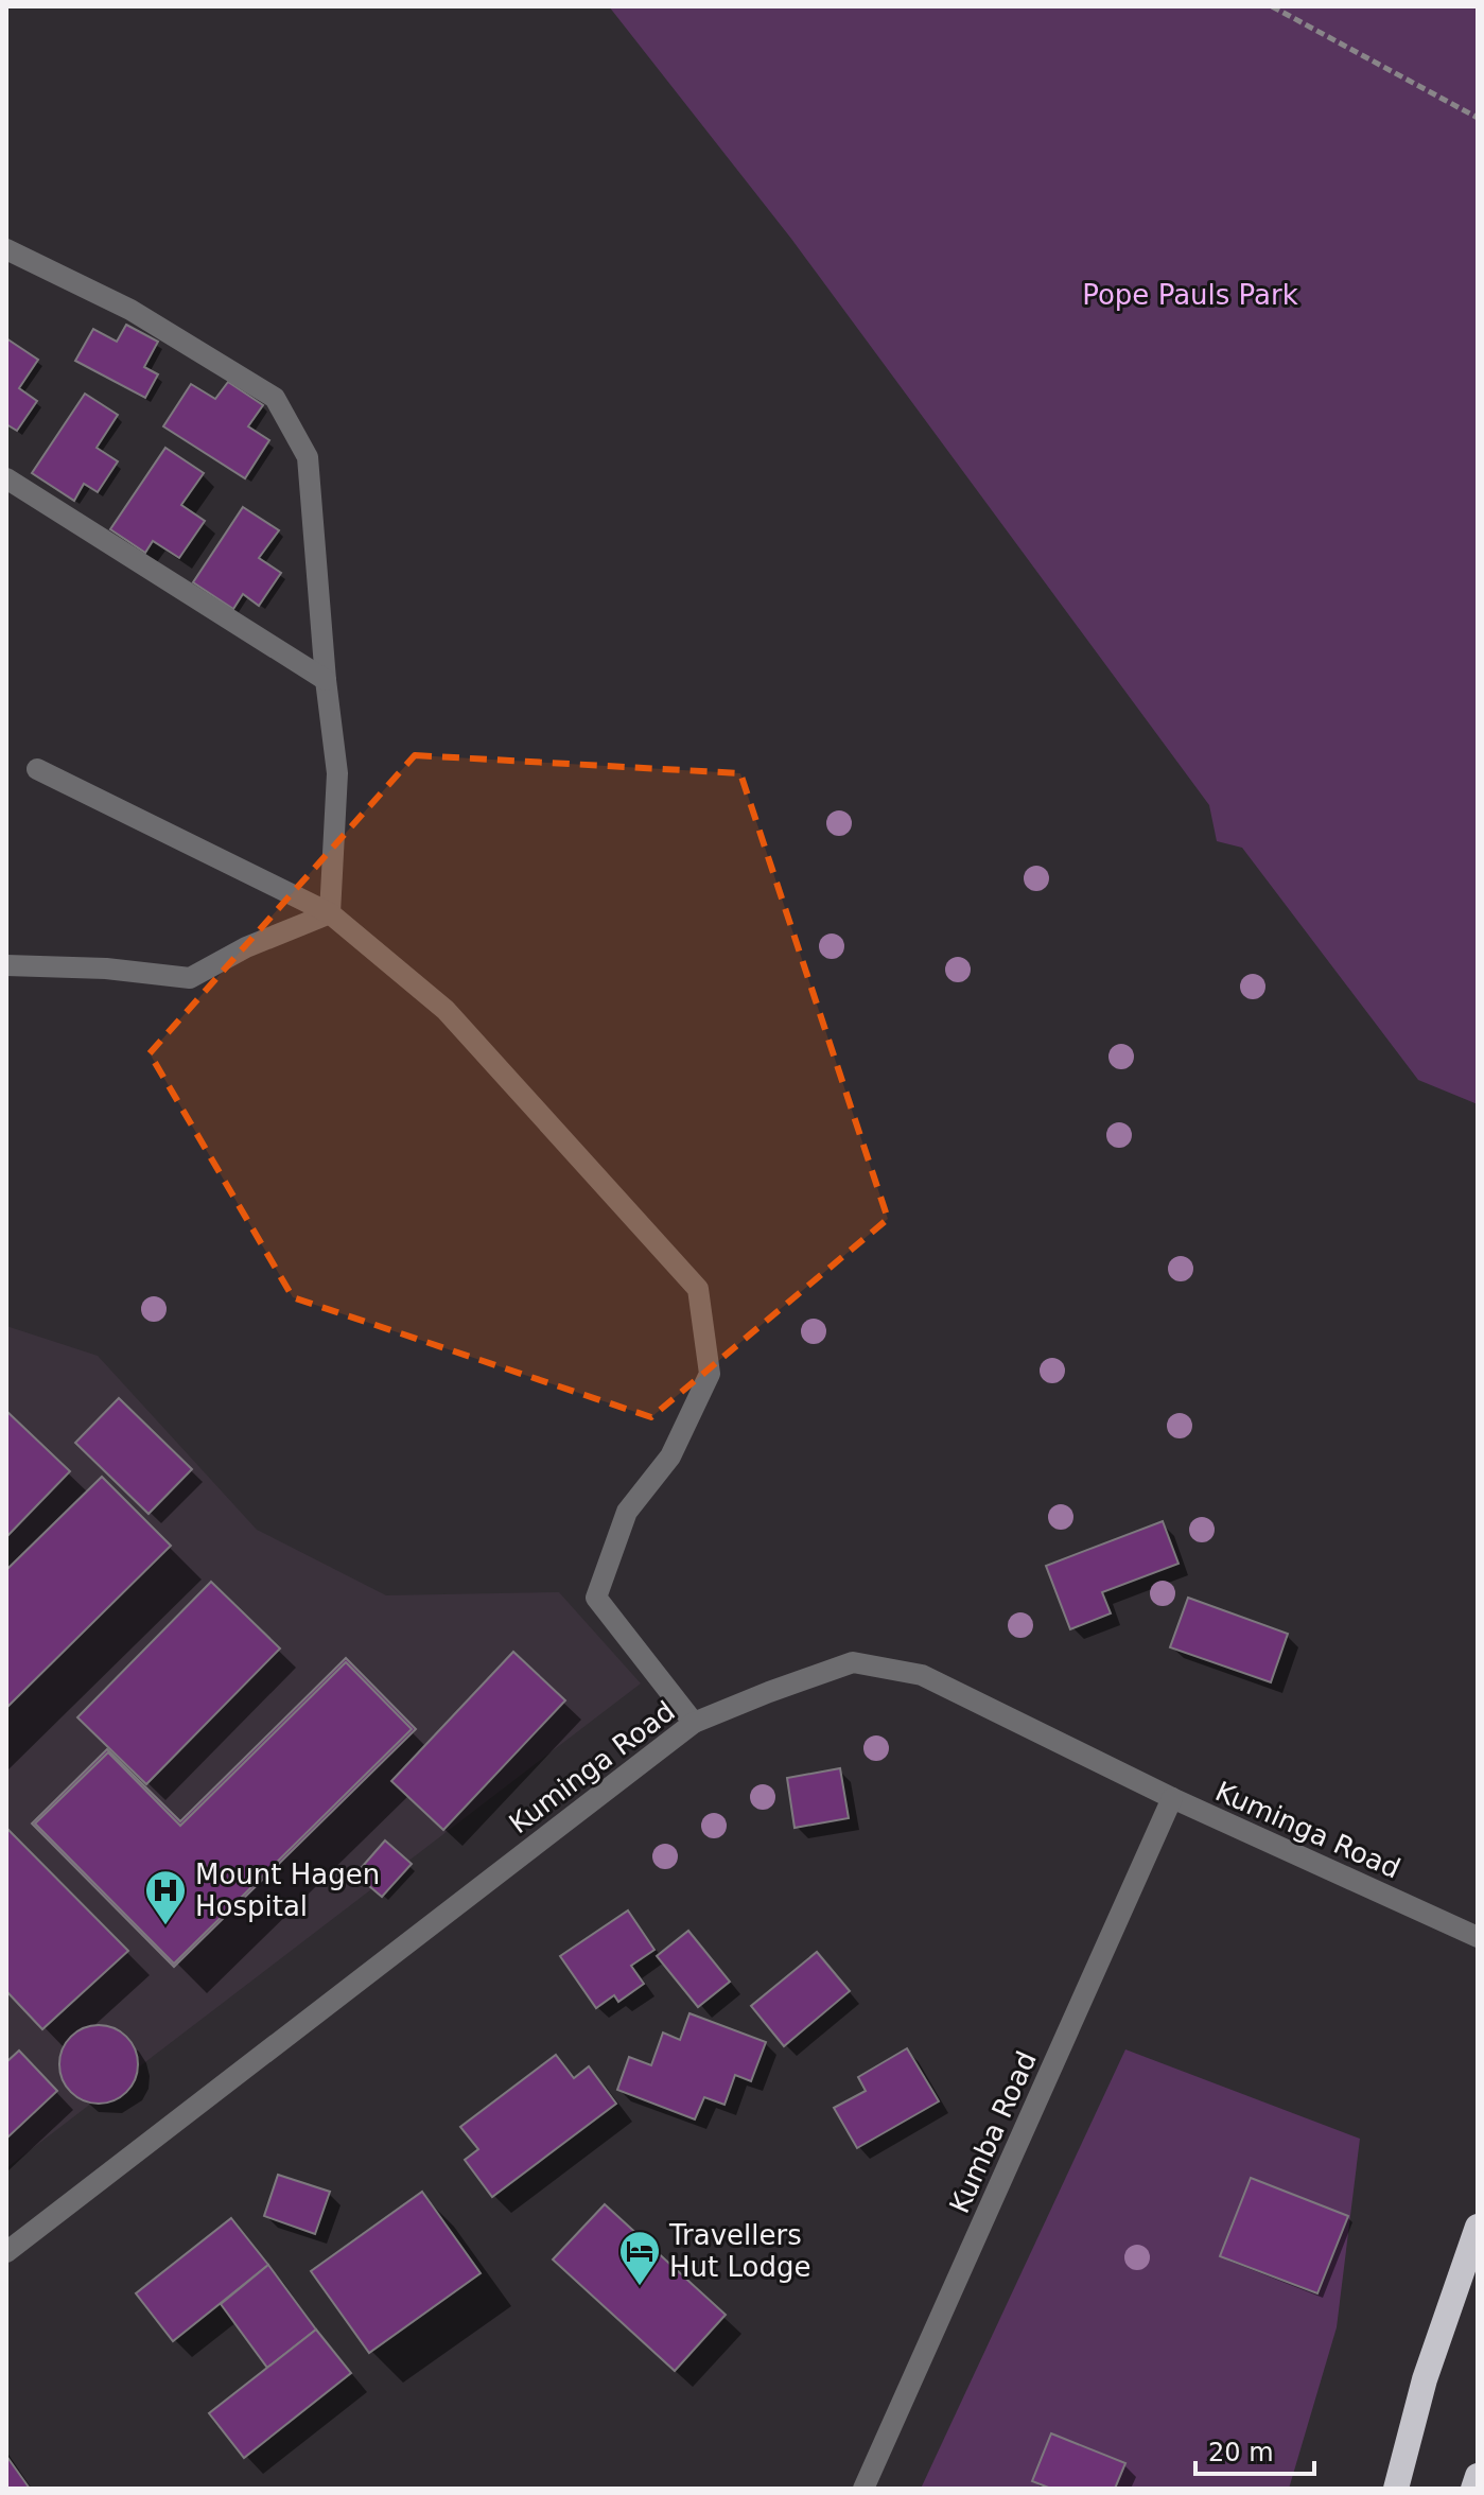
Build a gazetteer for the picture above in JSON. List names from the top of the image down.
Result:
{
  "streets": {
    "street": ["Kuminga Road", "Kumba Road"]
  },
  "crossings": [
    ["Kuminga Road", "Kumba Road"]
  ],
  "parks": ["Pope Pauls Park"],
  "places": {
    "hospital": ["Mount Hagen Hospital"],
    "hotel": ["Travellers Hut Lodge"]
  },
  "scale_bar": "20 m"
}
